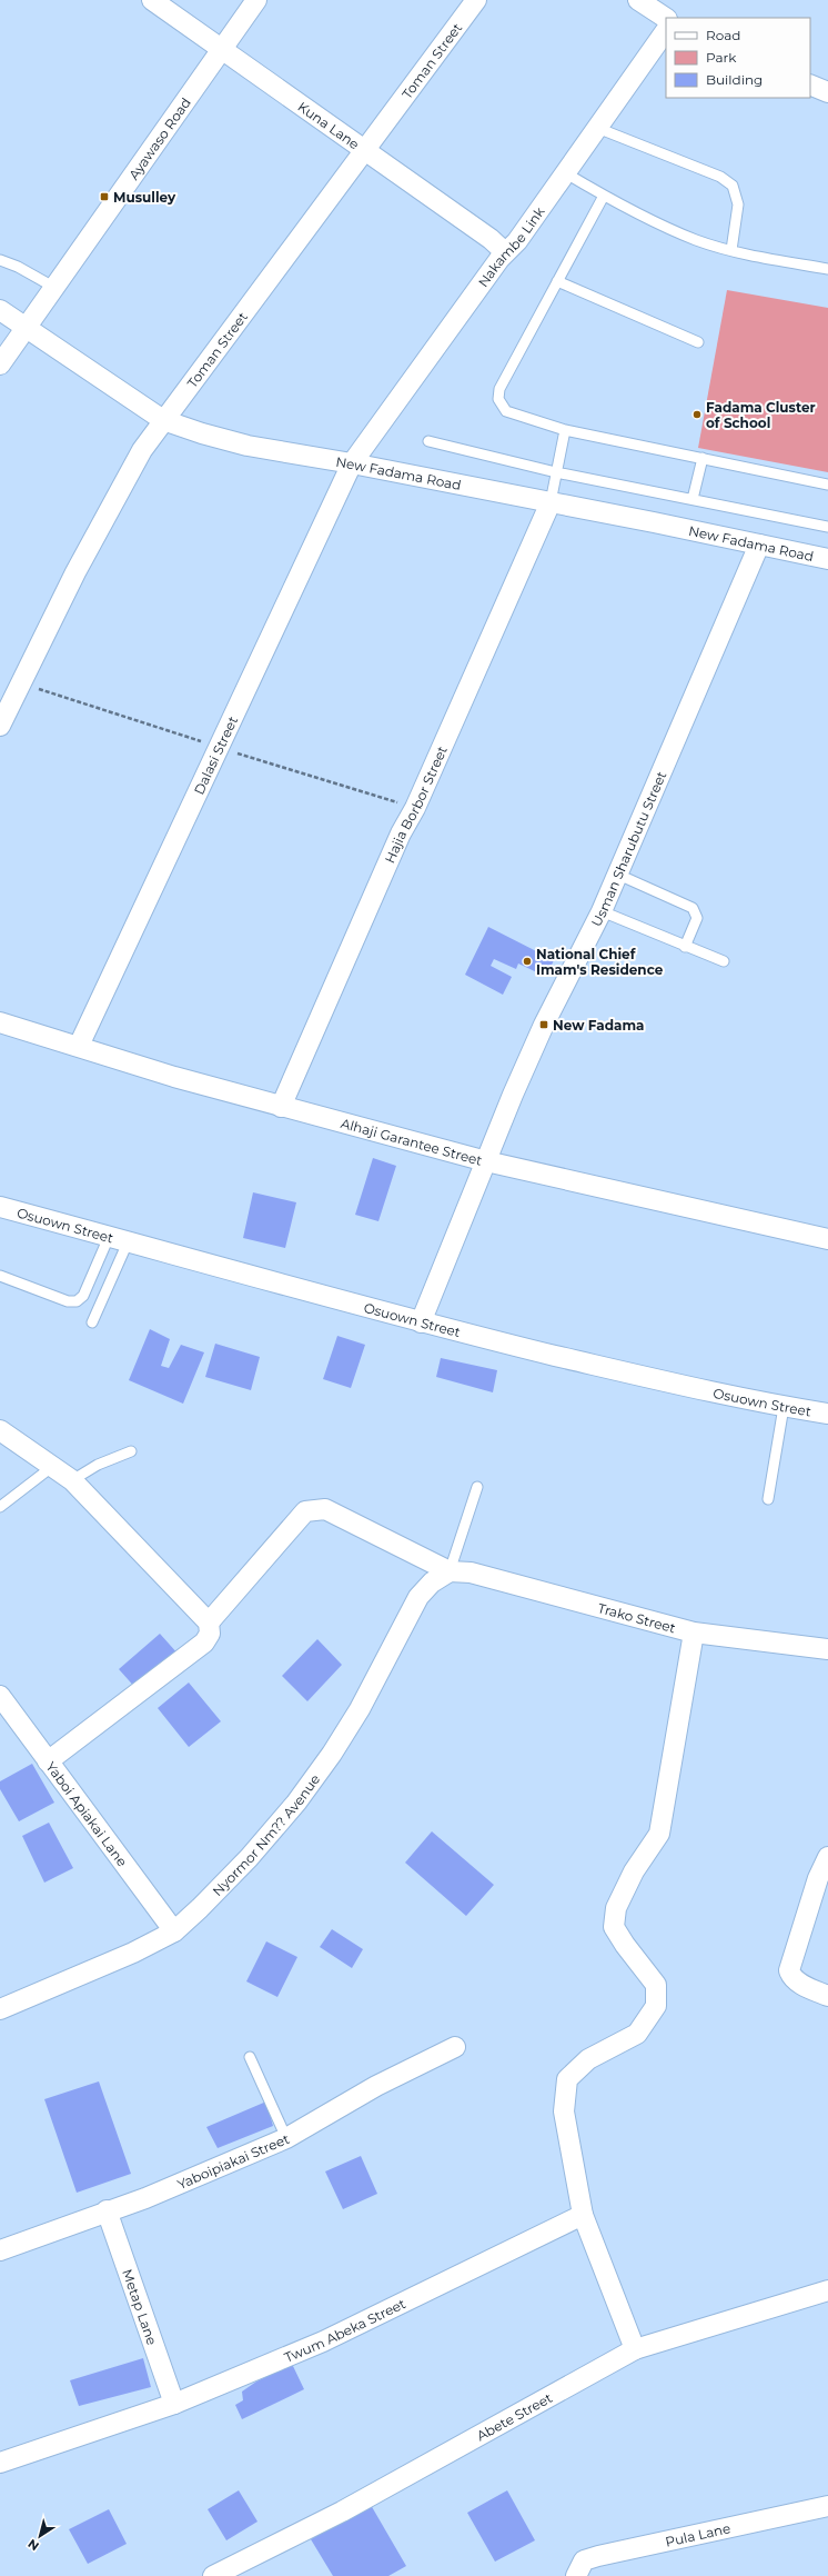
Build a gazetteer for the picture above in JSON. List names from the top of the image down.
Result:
{
  "streets": {
    "street": [
      "Toman Street",
      "Kuna Lane",
      "Ayawaso Road",
      "Nakambe Link",
      "New Fadama Road",
      "Dalasi Street",
      "Hajia Borbor Street",
      "Usman Sharubutu Street",
      "Alhaji Garantee Street",
      "Osuown Street",
      "Trako Street",
      "Yaboi Apiakai Lane",
      "Nyormor Nm?? Avenue",
      "Yaboipiakai Street",
      "Metap Lane",
      "Twum Abeka Street",
      "Abete Street",
      "Pula Lane"
    ]
  },
  "crossings": [
    ["Toman Street", "Kuna Lane"],
    ["Toman Street", "New Fadama Road"],
    ["Kuna Lane", "Ayawaso Road"],
    ["Kuna Lane", "Nakambe Link"],
    ["Ayawaso Road", "New Fadama Road"],
    ["Nakambe Link", "New Fadama Road"],
    ["Nakambe Link", "Dalasi Street"],
    ["New Fadama Road", "Dalasi Street"],
    ["New Fadama Road", "Hajia Borbor Street"],
    ["New Fadama Road", "Usman Sharubutu Street"],
    ["Dalasi Street", "Alhaji Garantee Street"],
    ["Hajia Borbor Street", "Alhaji Garantee Street"],
    ["Usman Sharubutu Street", "Alhaji Garantee Street"],
    ["Usman Sharubutu Street", "Osuown Street"],
    ["Trako Street", "Nyormor Nm?? Avenue"],
    ["Yaboi Apiakai Lane", "Nyormor Nm?? Avenue"],
    ["Yaboipiakai Street", "Metap Lane"],
    ["Metap Lane", "Twum Abeka Street"]
  ],
  "places": {
    "transit": ["Musulley", "New Fadama"],
    "other": ["Fadama Cluster of School", "National Chief Imam's Residence"]
  },
  "legend": ["Road", "Park", "Building"],
  "north": "bottom left"
}
